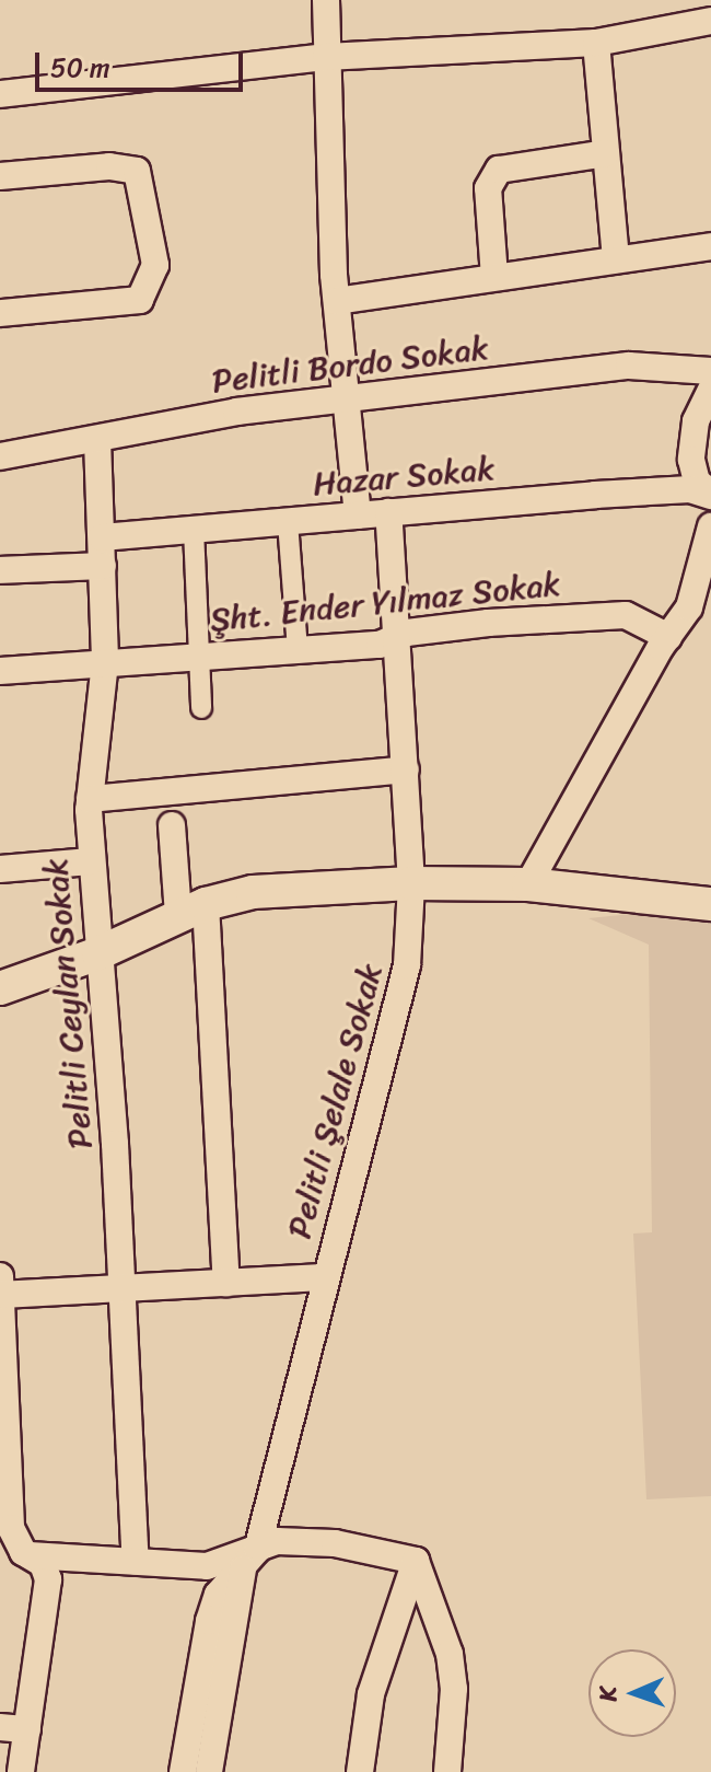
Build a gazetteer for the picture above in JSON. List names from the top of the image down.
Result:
{
  "streets": {
    "street": [
      "Pelitli Bordo Sokak",
      "Hazar Sokak",
      "Şht. Ender Yılmaz Sokak",
      "Pelitli Ceylan Sokak",
      "Pelitli Şelale Sokak"
    ]
  },
  "crossings": [
    ["Pelitli Bordo Sokak", "Pelitli Ceylan Sokak"],
    ["Hazar Sokak", "Pelitli Ceylan Sokak"],
    ["Hazar Sokak", "Pelitli Şelale Sokak"],
    ["Şht. Ender Yılmaz Sokak", "Pelitli Ceylan Sokak"],
    ["Şht. Ender Yılmaz Sokak", "Pelitli Şelale Sokak"]
  ],
  "scale_bar": "50 m",
  "north": "left"
}
